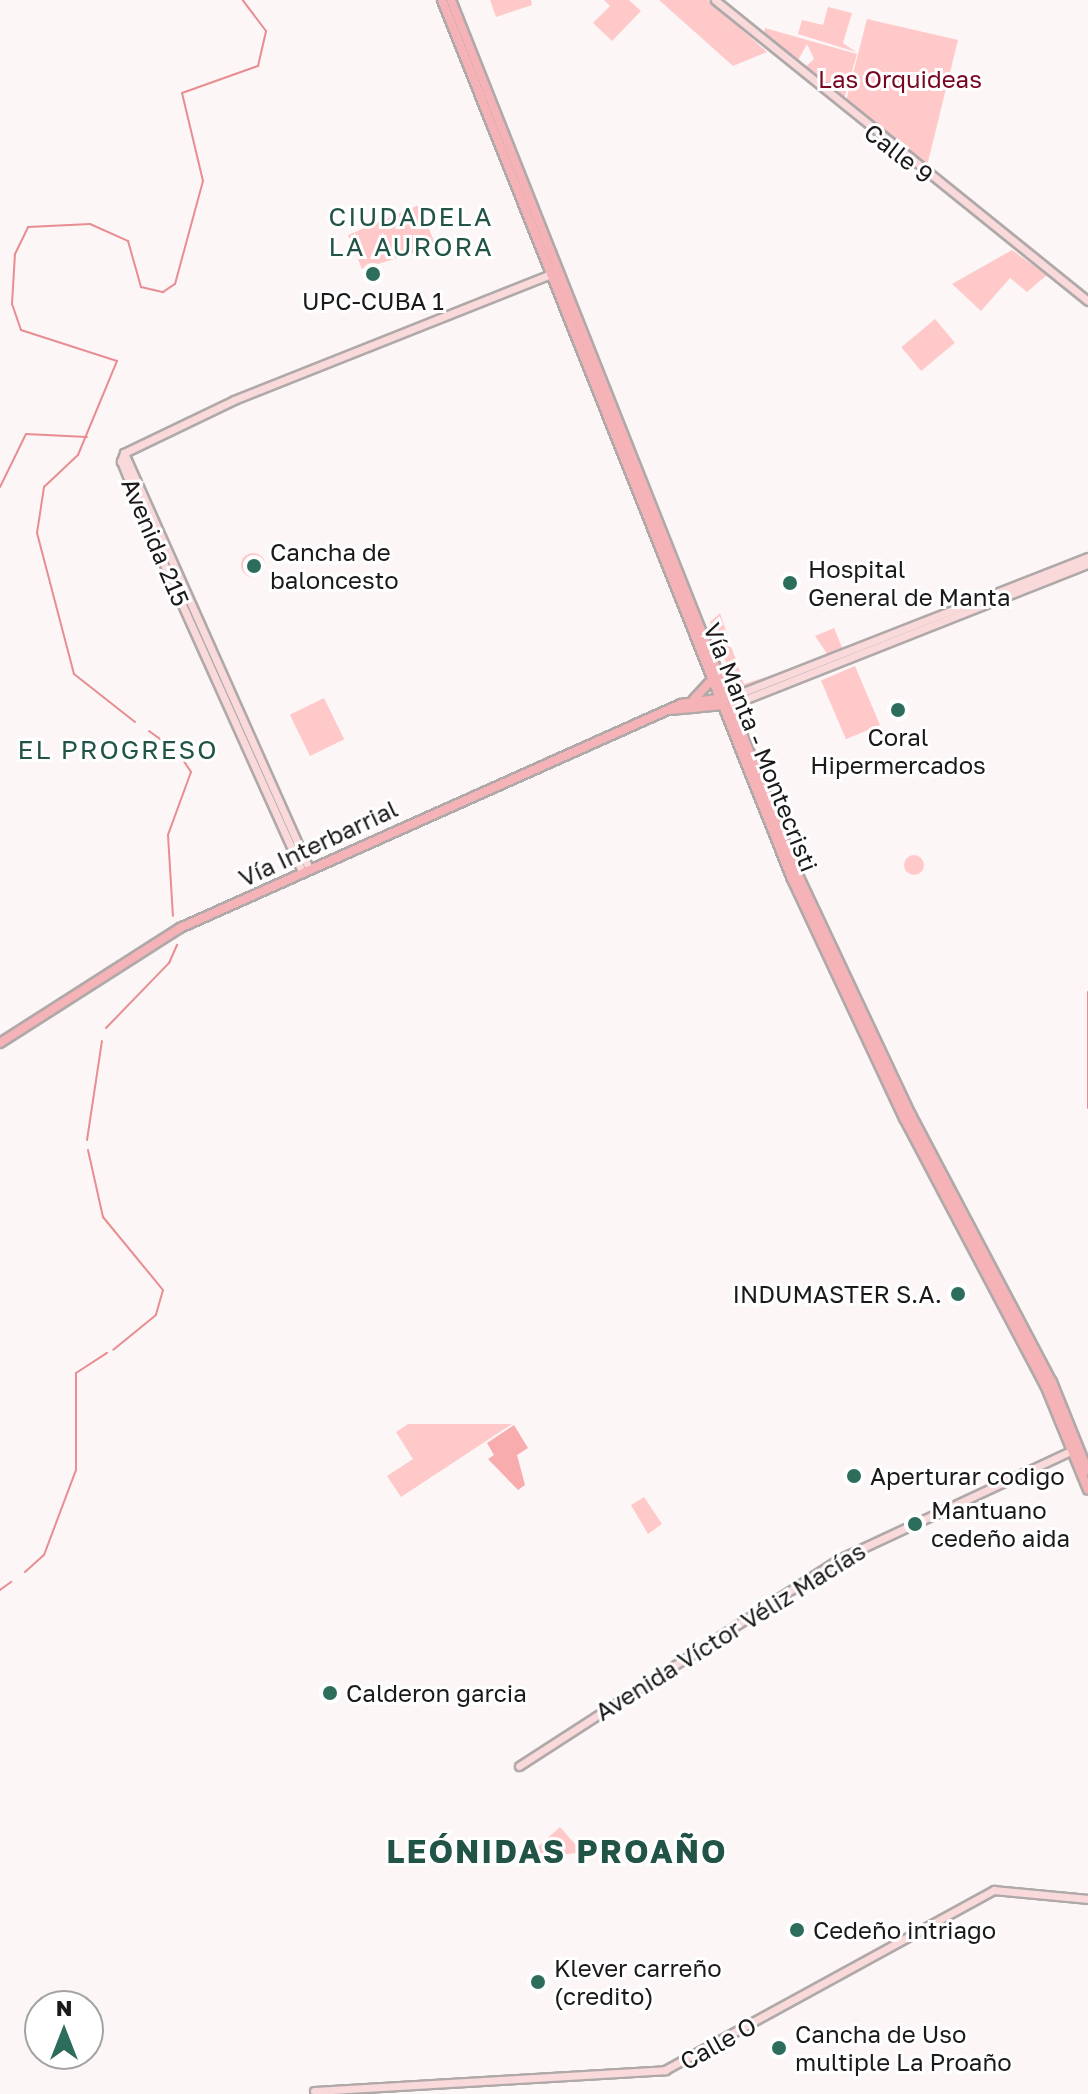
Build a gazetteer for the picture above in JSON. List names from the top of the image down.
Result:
{
  "streets": {
    "main road": ["Vía Manta - Montecristi", "Vía Interbarrial"],
    "street": [
      "Calle 9",
      "Avenida 215",
      "Avenida Víctor Véliz Macías",
      "Calle O"
    ]
  },
  "crossings": [
    ["Avenida 215", "Vía Manta - Montecristi"],
    ["Avenida 215", "Vía Interbarrial"],
    ["Vía Manta - Montecristi", "Vía Interbarrial"],
    ["Vía Manta - Montecristi", "Avenida Víctor Véliz Macías"]
  ],
  "districts": ["CIUDADELA LA AURORA", "EL PROGRESO", "LEÓNIDAS PROAÑO"],
  "parks": ["Las Orquideas"],
  "places": [
    "UPC-CUBA 1",
    "Cancha de baloncesto",
    "Hospital General de Manta",
    "Coral Hipermercados",
    "INDUMASTER S.A.",
    "Aperturar codigo",
    "Mantuano cedeño aida",
    "Calderon garcia",
    "Cedeño intriago",
    "Klever carreño (credito)",
    "Cancha de Uso multiple La Proaño"
  ],
  "north": "top"
}
